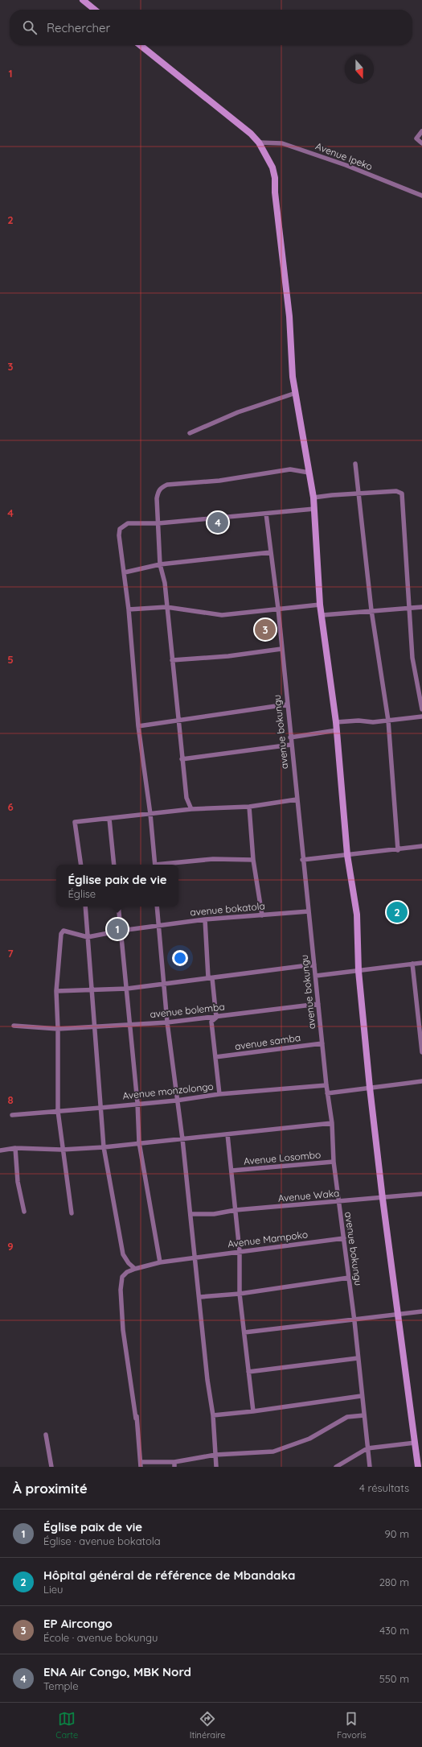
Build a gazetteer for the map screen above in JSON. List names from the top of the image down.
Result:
{
  "streets": {
    "street": [
      "Avenue Ipeko",
      "avenue bokungu",
      "avenue bokatola",
      "avenue bolemba",
      "avenue samba",
      "Avenue monzolongo",
      "Avenue Losombo",
      "Avenue Waka",
      "Avenue Mampoko"
    ]
  },
  "crossings": [
    ["avenue bokungu", "avenue bokatola"],
    ["avenue bokungu", "avenue bolemba"],
    ["avenue bokungu", "avenue samba"],
    ["avenue bokungu", "Avenue monzolongo"],
    ["avenue bokungu", "Avenue Losombo"],
    ["avenue bokungu", "Avenue Waka"],
    ["avenue bokungu", "Avenue Mampoko"],
    ["avenue bokatola", "avenue bolemba"],
    ["avenue bokatola", "Avenue monzolongo"]
  ],
  "north": "bottom",
  "page": {
    "search": "Rechercher",
    "pins": [
      "4",
      "3",
      "2",
      "1"
    ],
    "popup": ["Église paix de vie", "Église"],
    "heading": ["À proximité", "4 résultats"],
    "list": [
      {
        "mark": "1",
        "name": "Église paix de vie",
        "note": "Église · avenue bokatola",
        "value": "90 m"
      },
      {
        "mark": "2",
        "name": "Hôpital général de référence de Mbandaka",
        "note": "Lieu",
        "value": "280 m"
      },
      {
        "mark": "3",
        "name": "EP Aircongo",
        "note": "École · avenue bokungu",
        "value": "430 m"
      },
      {
        "mark": "4",
        "name": "ENA Air Congo, MBK Nord",
        "note": "Temple",
        "value": "550 m"
      }
    ],
    "nav": ["Carte", "Itinéraire", "Favoris"]
  },
  "grid": {
    "rows": [
      "1",
      "2",
      "3",
      "4",
      "5",
      "6",
      "7",
      "8",
      "9"
    ]
  }
}
